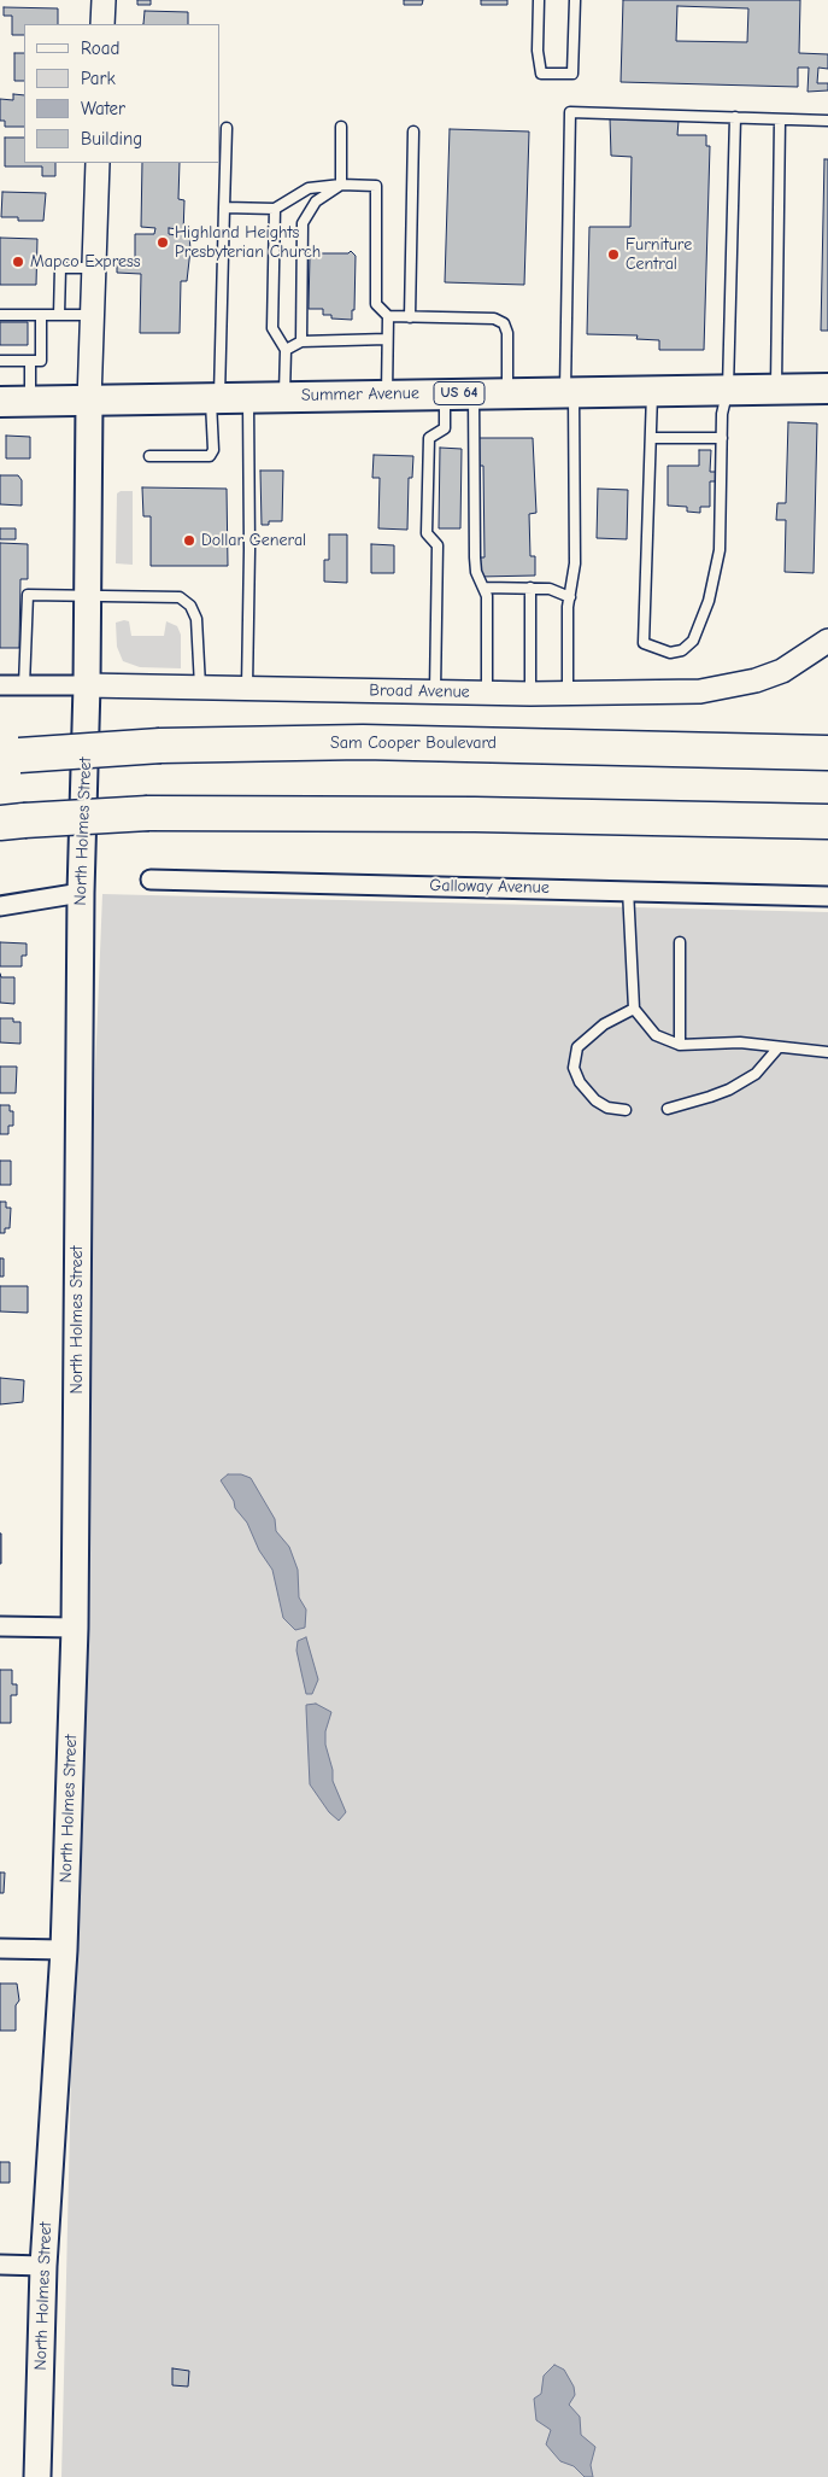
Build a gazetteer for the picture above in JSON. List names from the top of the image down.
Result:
{
  "streets": {
    "highway": ["Sam Cooper Boulevard"],
    "main road": ["US 64", "Summer Avenue", "North Holmes Street"],
    "street": ["Broad Avenue", "Galloway Avenue"]
  },
  "crossings": [
    ["Summer Avenue", "North Holmes Street"],
    ["Broad Avenue", "North Holmes Street"]
  ],
  "places": [
    "Highland Heights Presbyterian Church",
    "Furniture Central",
    "Mapco Express",
    "Dollar General"
  ],
  "legend": [
    "Road",
    "Park",
    "Water",
    "Building"
  ]
}
